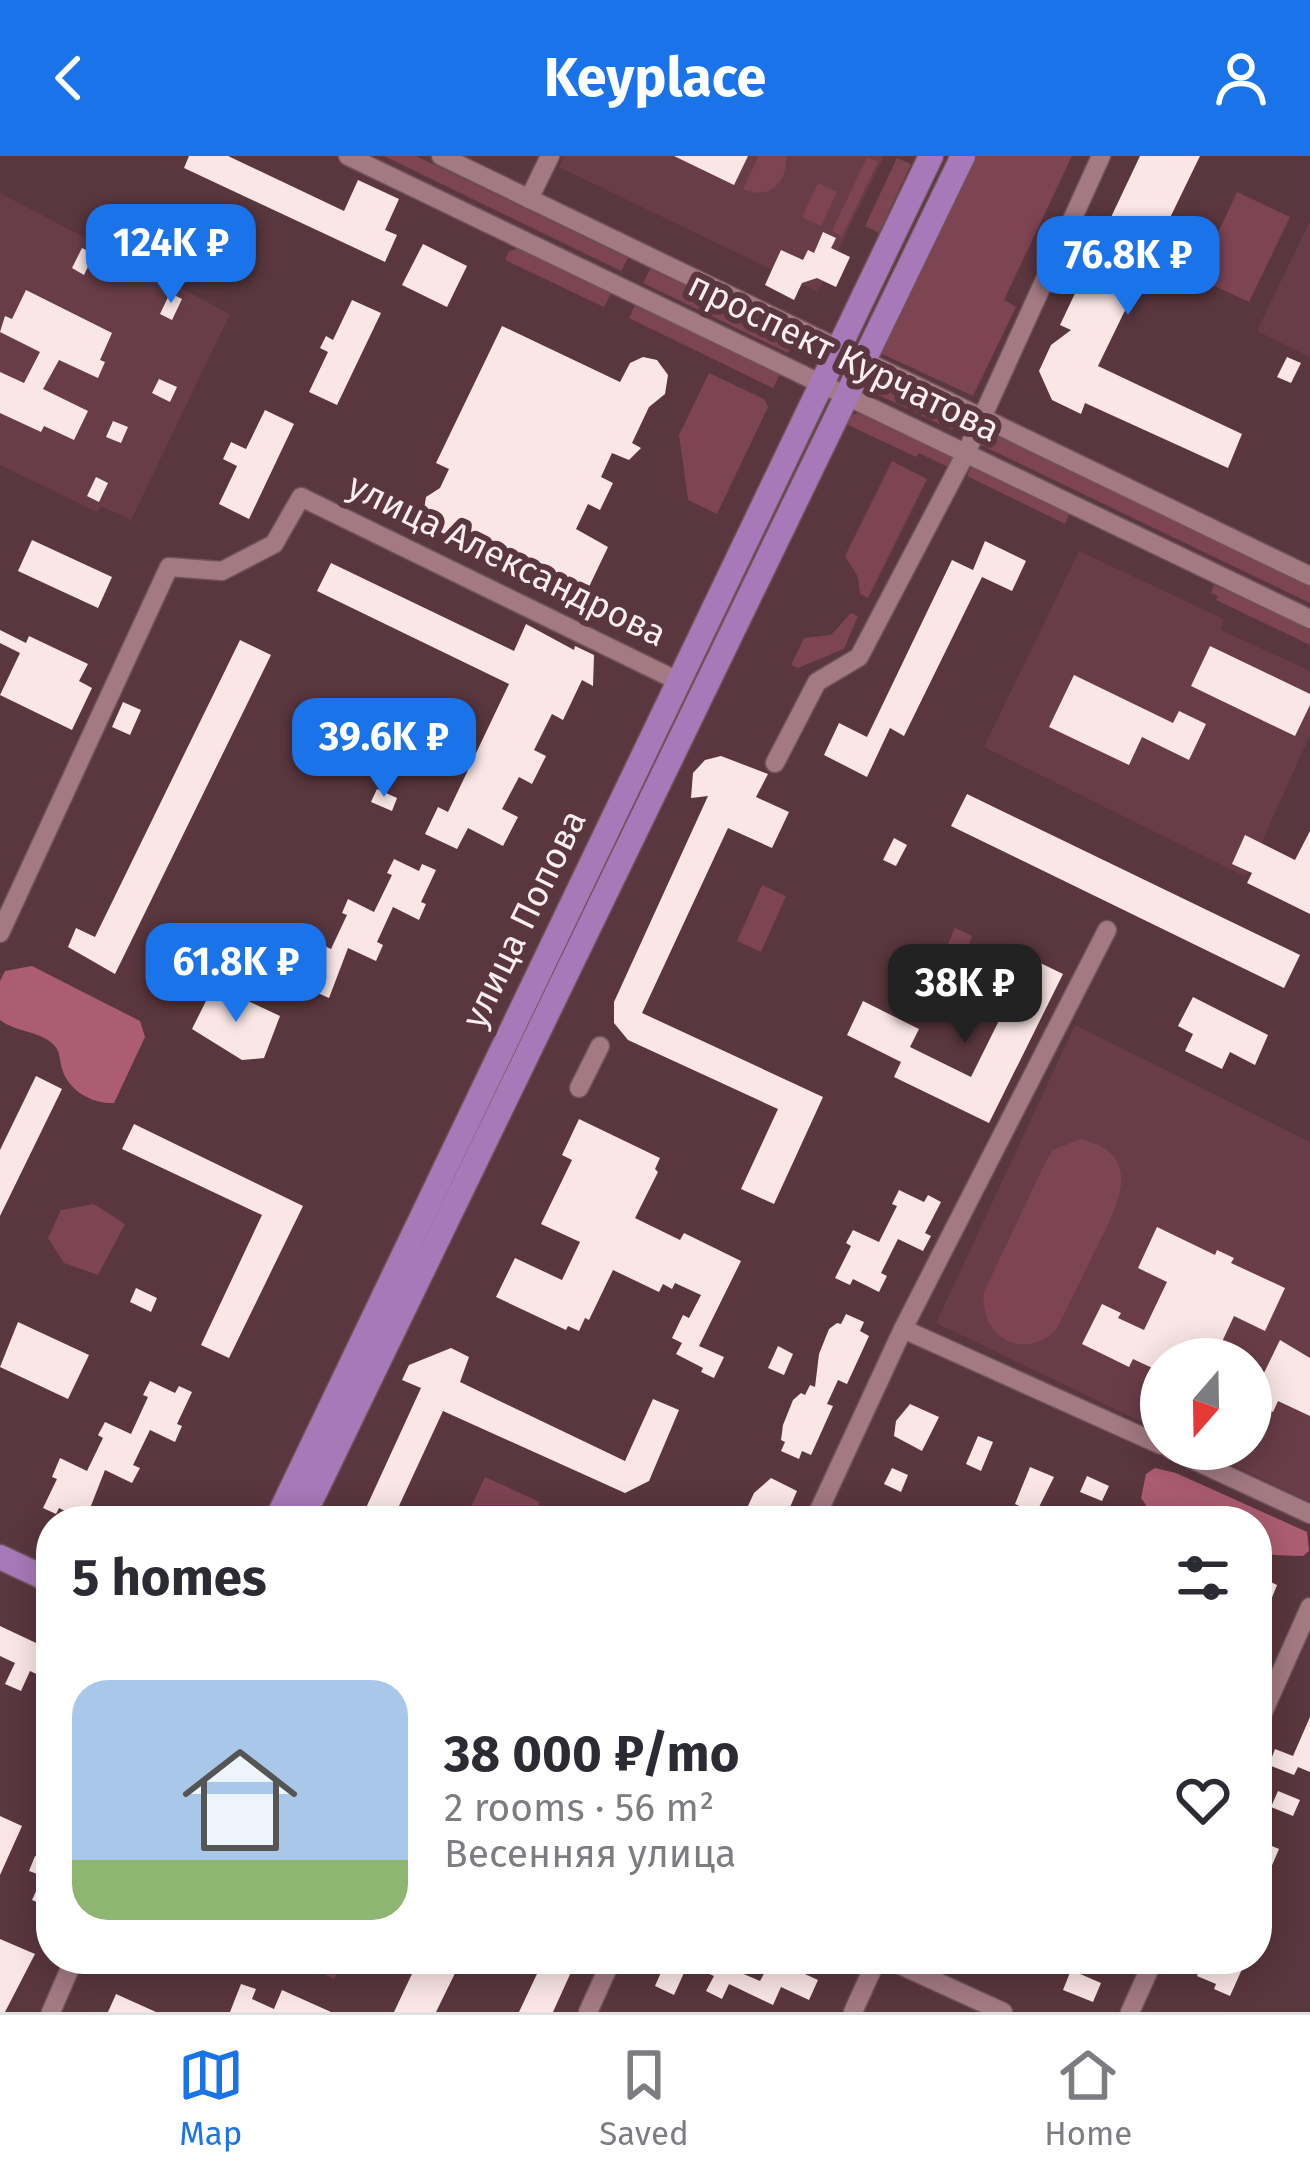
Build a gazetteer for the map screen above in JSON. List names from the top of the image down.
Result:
{
  "streets": {
    "main road": ["улица Попова"],
    "street": ["проспект Курчатова", "улица Александрова"]
  },
  "crossings": [
    ["проспект Курчатова", "улица Попова"],
    ["улица Александрова", "улица Попова"]
  ],
  "north": "bottom",
  "page": {
    "header": "Keyplace",
    "price": [
      "124K ₽",
      "76.8K ₽",
      "39.6K ₽",
      "61.8K ₽",
      "38K ₽"
    ],
    "heading": "5 homes",
    "list": [
      {
        "name": "38 000 ₽/mo",
        "note": "2 rooms · 56 m² · Весенняя улица"
      }
    ],
    "tabs": ["Map", "Saved", "Home"]
  }
}
